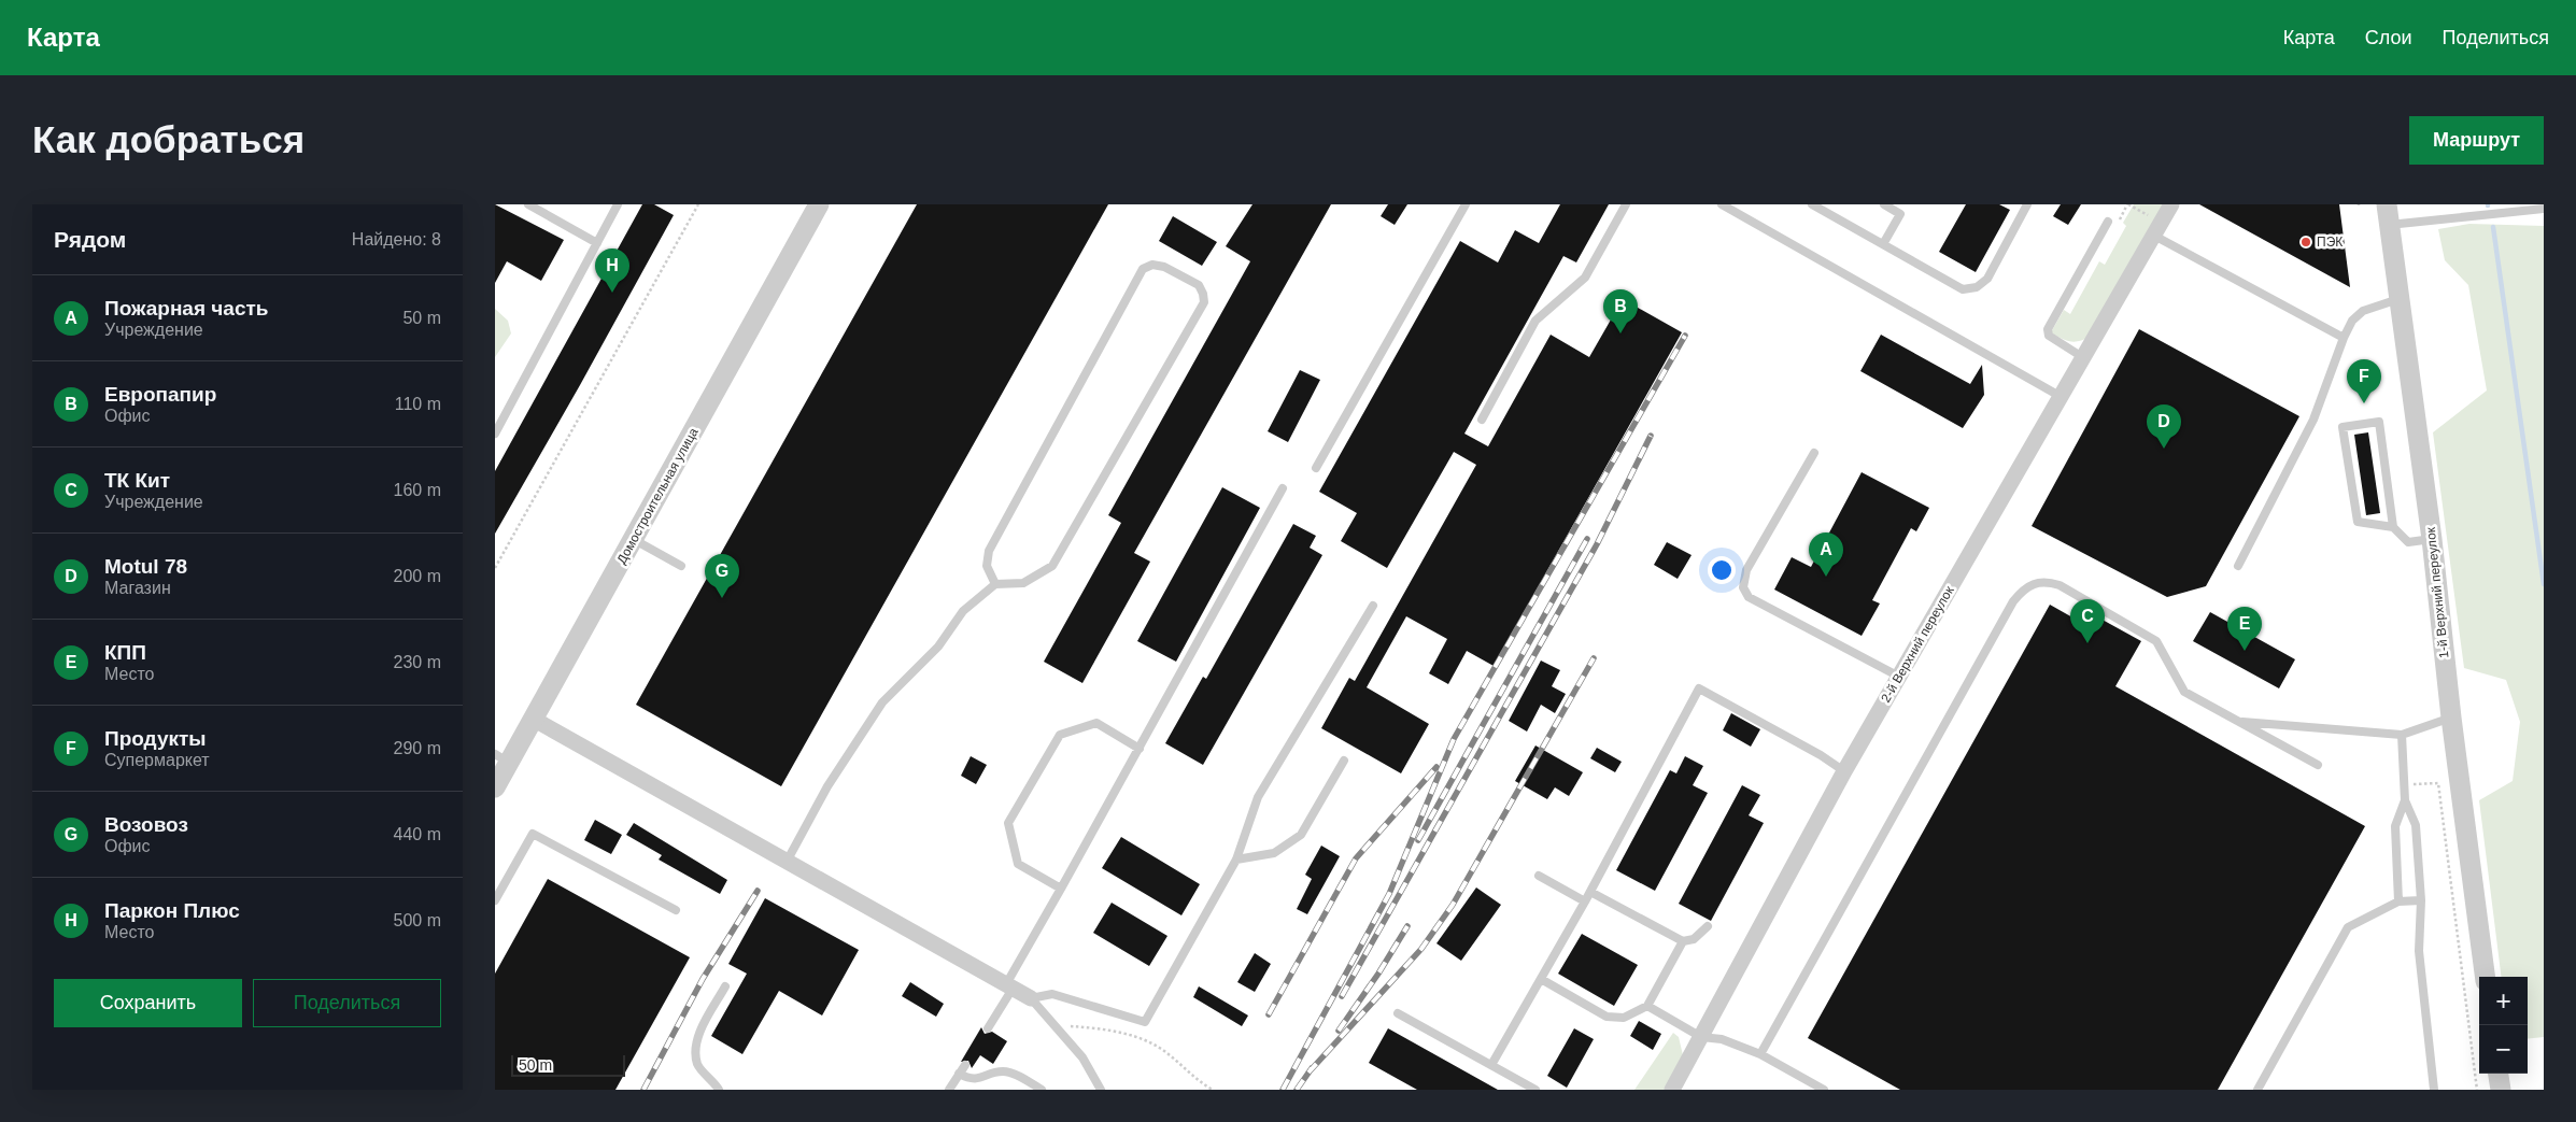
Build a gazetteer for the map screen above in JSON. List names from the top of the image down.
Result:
{
  "streets": {
    "street": ["Домостроительная улица", "1-й Верхний переулок", "2-й Верхний переулок"]
  },
  "places": ["ПЭК"],
  "scale_bar": "50 m",
  "page": {
    "header": "Карта",
    "nav": ["Карта", "Слои", "Поделиться"],
    "buttons": [
      "Маршрут",
      ["Сохранить", "Поделиться"]
    ],
    "title": "Как добраться",
    "heading": ["Рядом", "Найдено: 8"],
    "pins": [
      "H",
      "B",
      "F",
      "D",
      "A",
      "G",
      "C",
      "E"
    ],
    "list": [
      {
        "mark": "A",
        "name": "Пожарная часть",
        "note": "Учреждение",
        "value": "50 m"
      },
      {
        "mark": "B",
        "name": "Европапир",
        "note": "Офис",
        "value": "110 m"
      },
      {
        "mark": "C",
        "name": "ТК Кит",
        "note": "Учреждение",
        "value": "160 m"
      },
      {
        "mark": "D",
        "name": "Motul 78",
        "note": "Магазин",
        "value": "200 m"
      },
      {
        "mark": "E",
        "name": "КПП",
        "note": "Место",
        "value": "230 m"
      },
      {
        "mark": "F",
        "name": "Продукты",
        "note": "Супермаркет",
        "value": "290 m"
      },
      {
        "mark": "G",
        "name": "Возовоз",
        "note": "Офис",
        "value": "440 m"
      },
      {
        "mark": "H",
        "name": "Паркон Плюс",
        "note": "Место",
        "value": "500 m"
      }
    ],
    "map_buttons": ["+", "−"],
    "scale": "50 m"
  }
}
